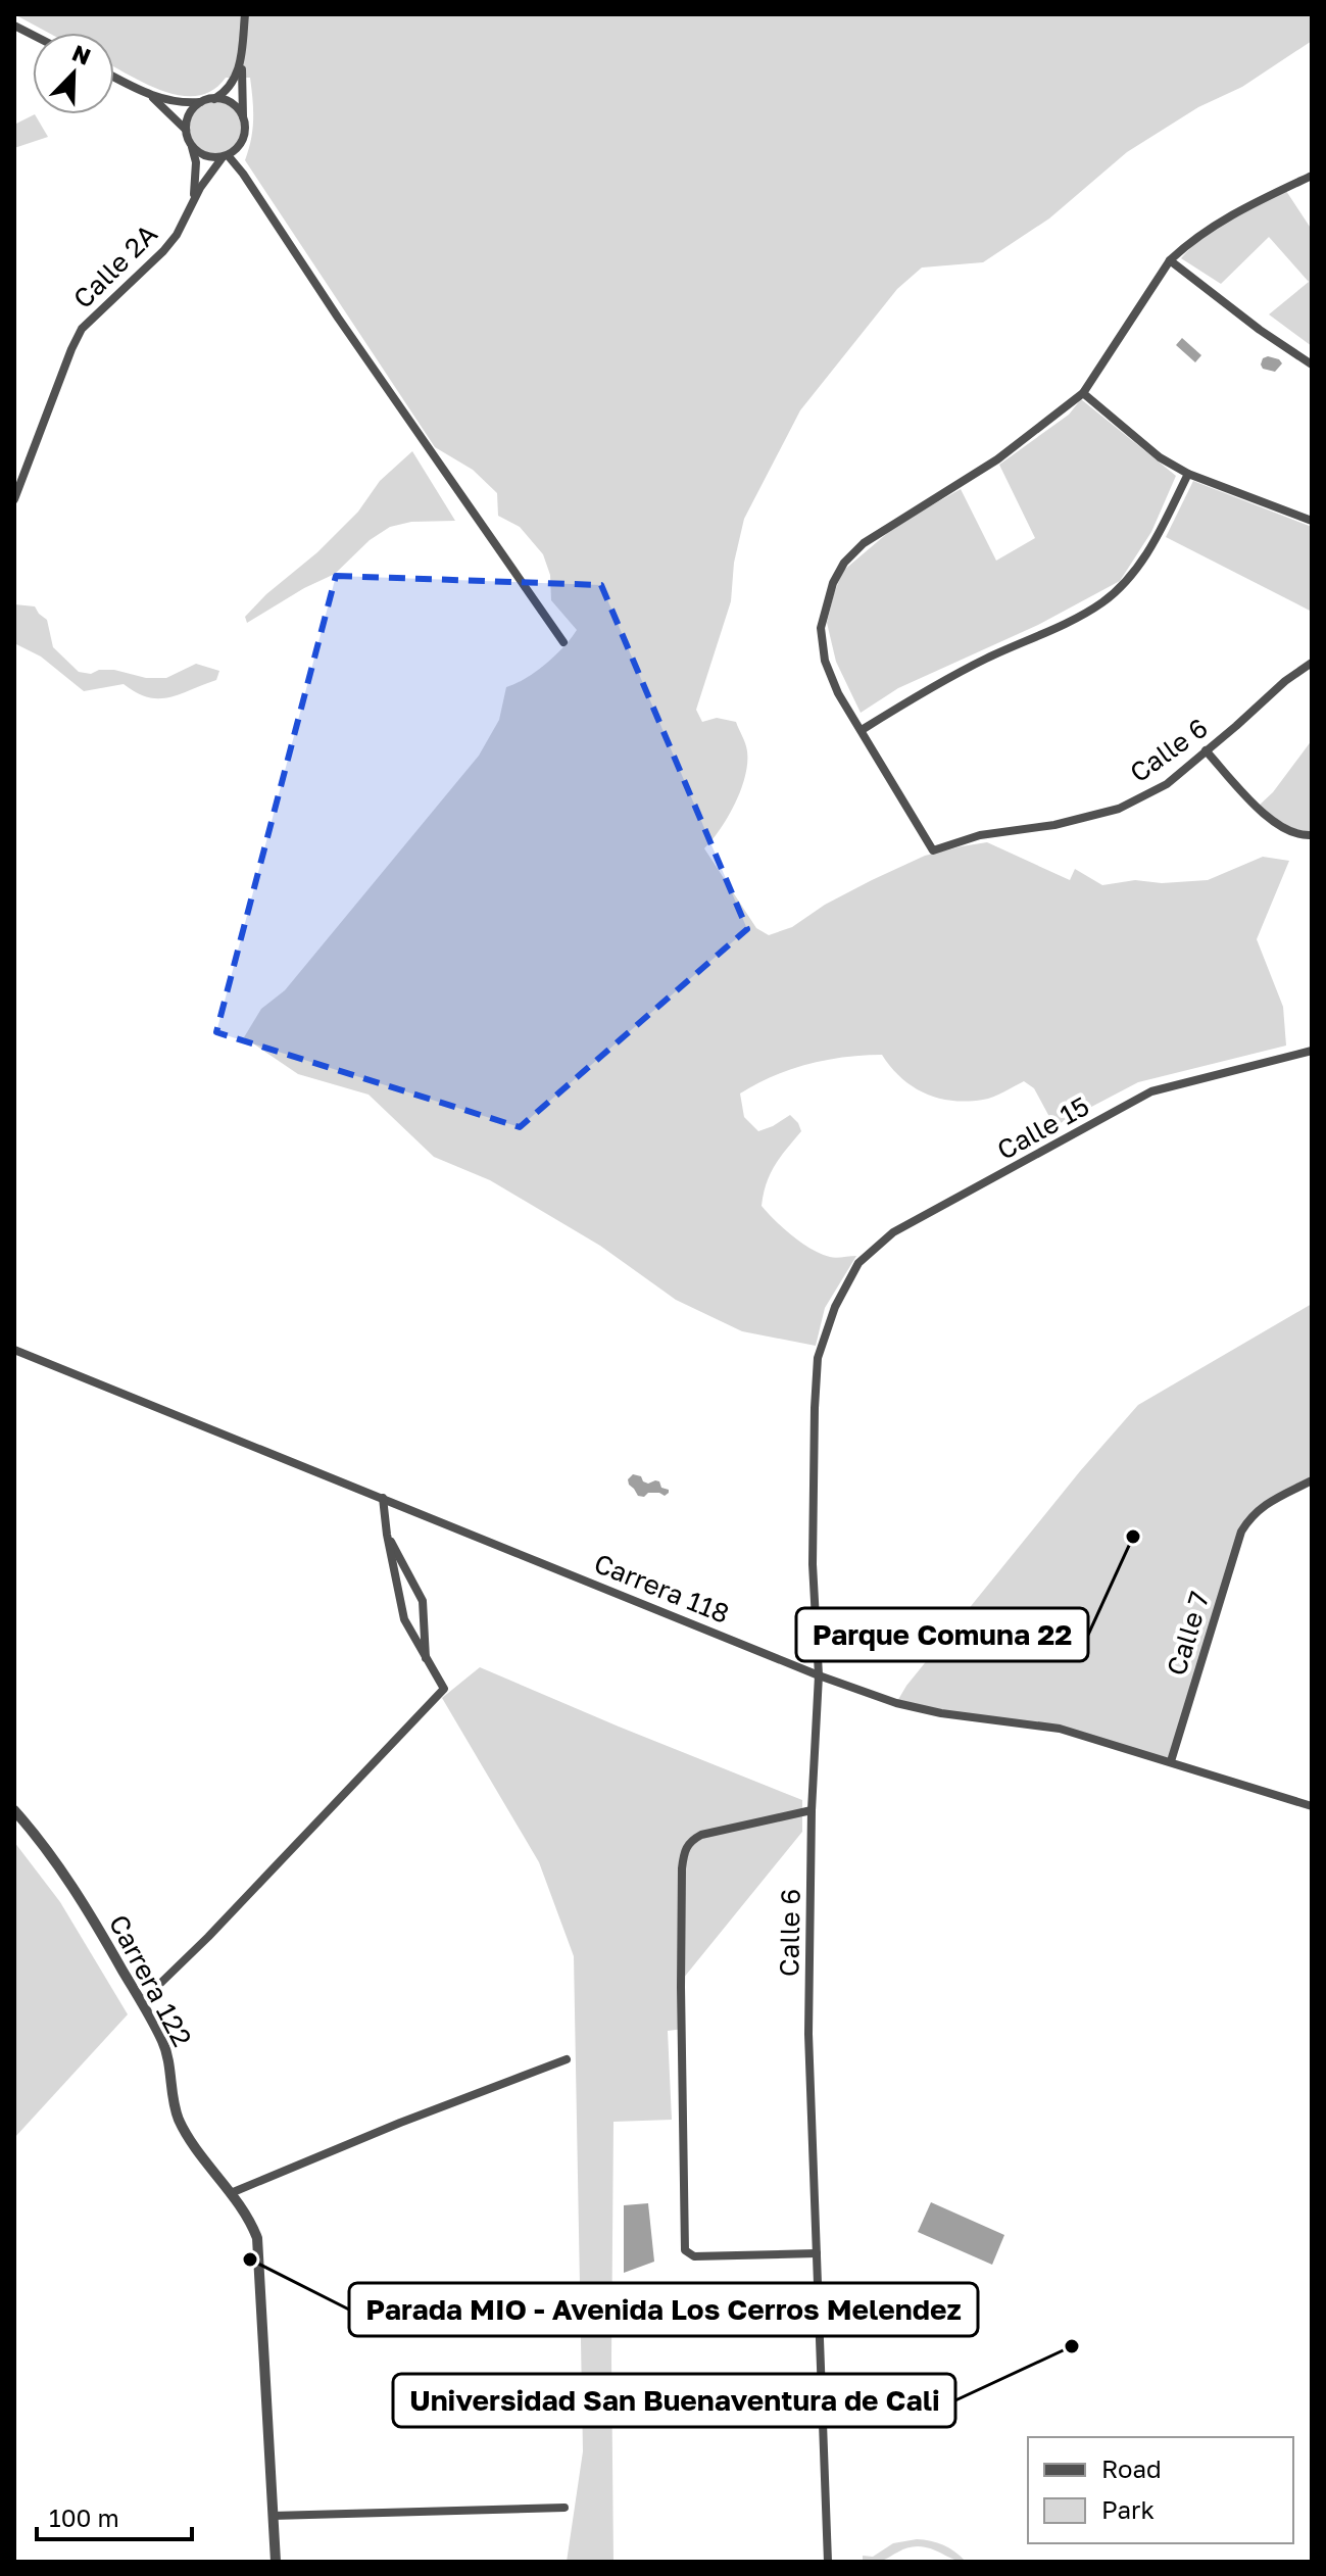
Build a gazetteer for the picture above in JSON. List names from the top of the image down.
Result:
{
  "streets": {
    "street": [
      "Calle 2A",
      "Calle 6",
      "Calle 15",
      "Carrera 118",
      "Calle 7",
      "Carrera 122"
    ]
  },
  "crossings": [
    ["Calle 6", "Calle 15"],
    ["Calle 6", "Carrera 118"],
    ["Carrera 118", "Calle 7"]
  ],
  "places": ["Parque Comuna 22", "Parada MIO - Avenida Los Cerros Melendez", "Universidad San Buenaventura de Cali"],
  "legend": ["Road", "Park"],
  "scale_bar": "100 m",
  "north": "top right"
}
